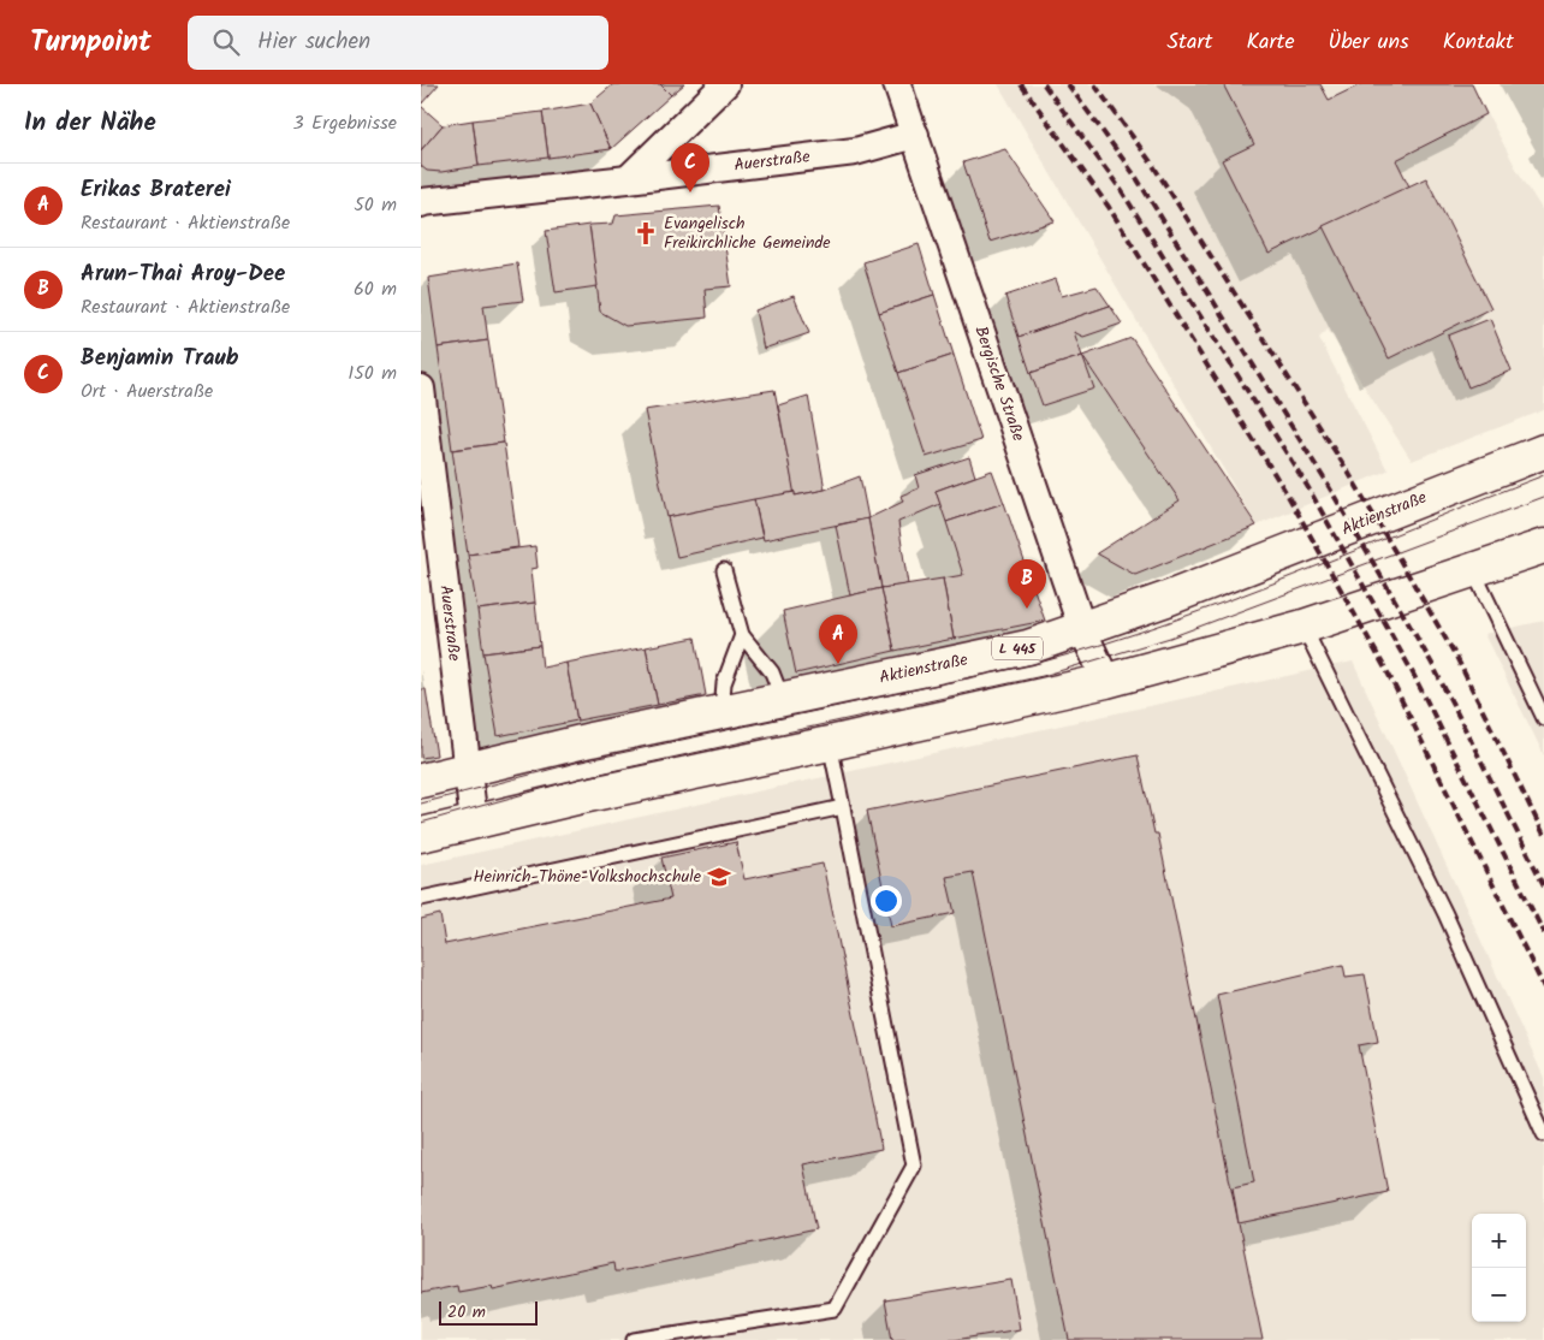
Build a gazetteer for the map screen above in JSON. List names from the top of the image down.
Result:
{
  "streets": {
    "main road": ["Aktienstraße", "L 445"],
    "street": ["Auerstraße", "Bergische Straße"]
  },
  "crossings": [
    ["Auerstraße", "Bergische Straße"],
    ["Auerstraße", "Aktienstraße"],
    ["Bergische Straße", "Aktienstraße"]
  ],
  "places": {
    "church": ["Evangelisch Freikirchliche Gemeinde"],
    "school or university": ["Heinrich-Thöne-Volkshochschule"]
  },
  "scale_bar": "20 m",
  "page": {
    "header": "Turnpoint",
    "search": "Hier suchen",
    "nav": [
      "Start",
      "Karte",
      "Über uns",
      "Kontakt"
    ],
    "heading": ["In der Nähe", "3 Ergebnisse"],
    "pins": ["C", "B", "A"],
    "list": [
      {
        "mark": "A",
        "name": "Erikas Braterei",
        "note": "Restaurant · Aktienstraße",
        "value": "50 m"
      },
      {
        "mark": "B",
        "name": "Arun-Thai Aroy-Dee",
        "note": "Restaurant · Aktienstraße",
        "value": "60 m"
      },
      {
        "mark": "C",
        "name": "Benjamin Traub",
        "note": "Ort · Auerstraße",
        "value": "150 m"
      }
    ],
    "map_buttons": ["+", "−"],
    "scale": "20 m"
  }
}
